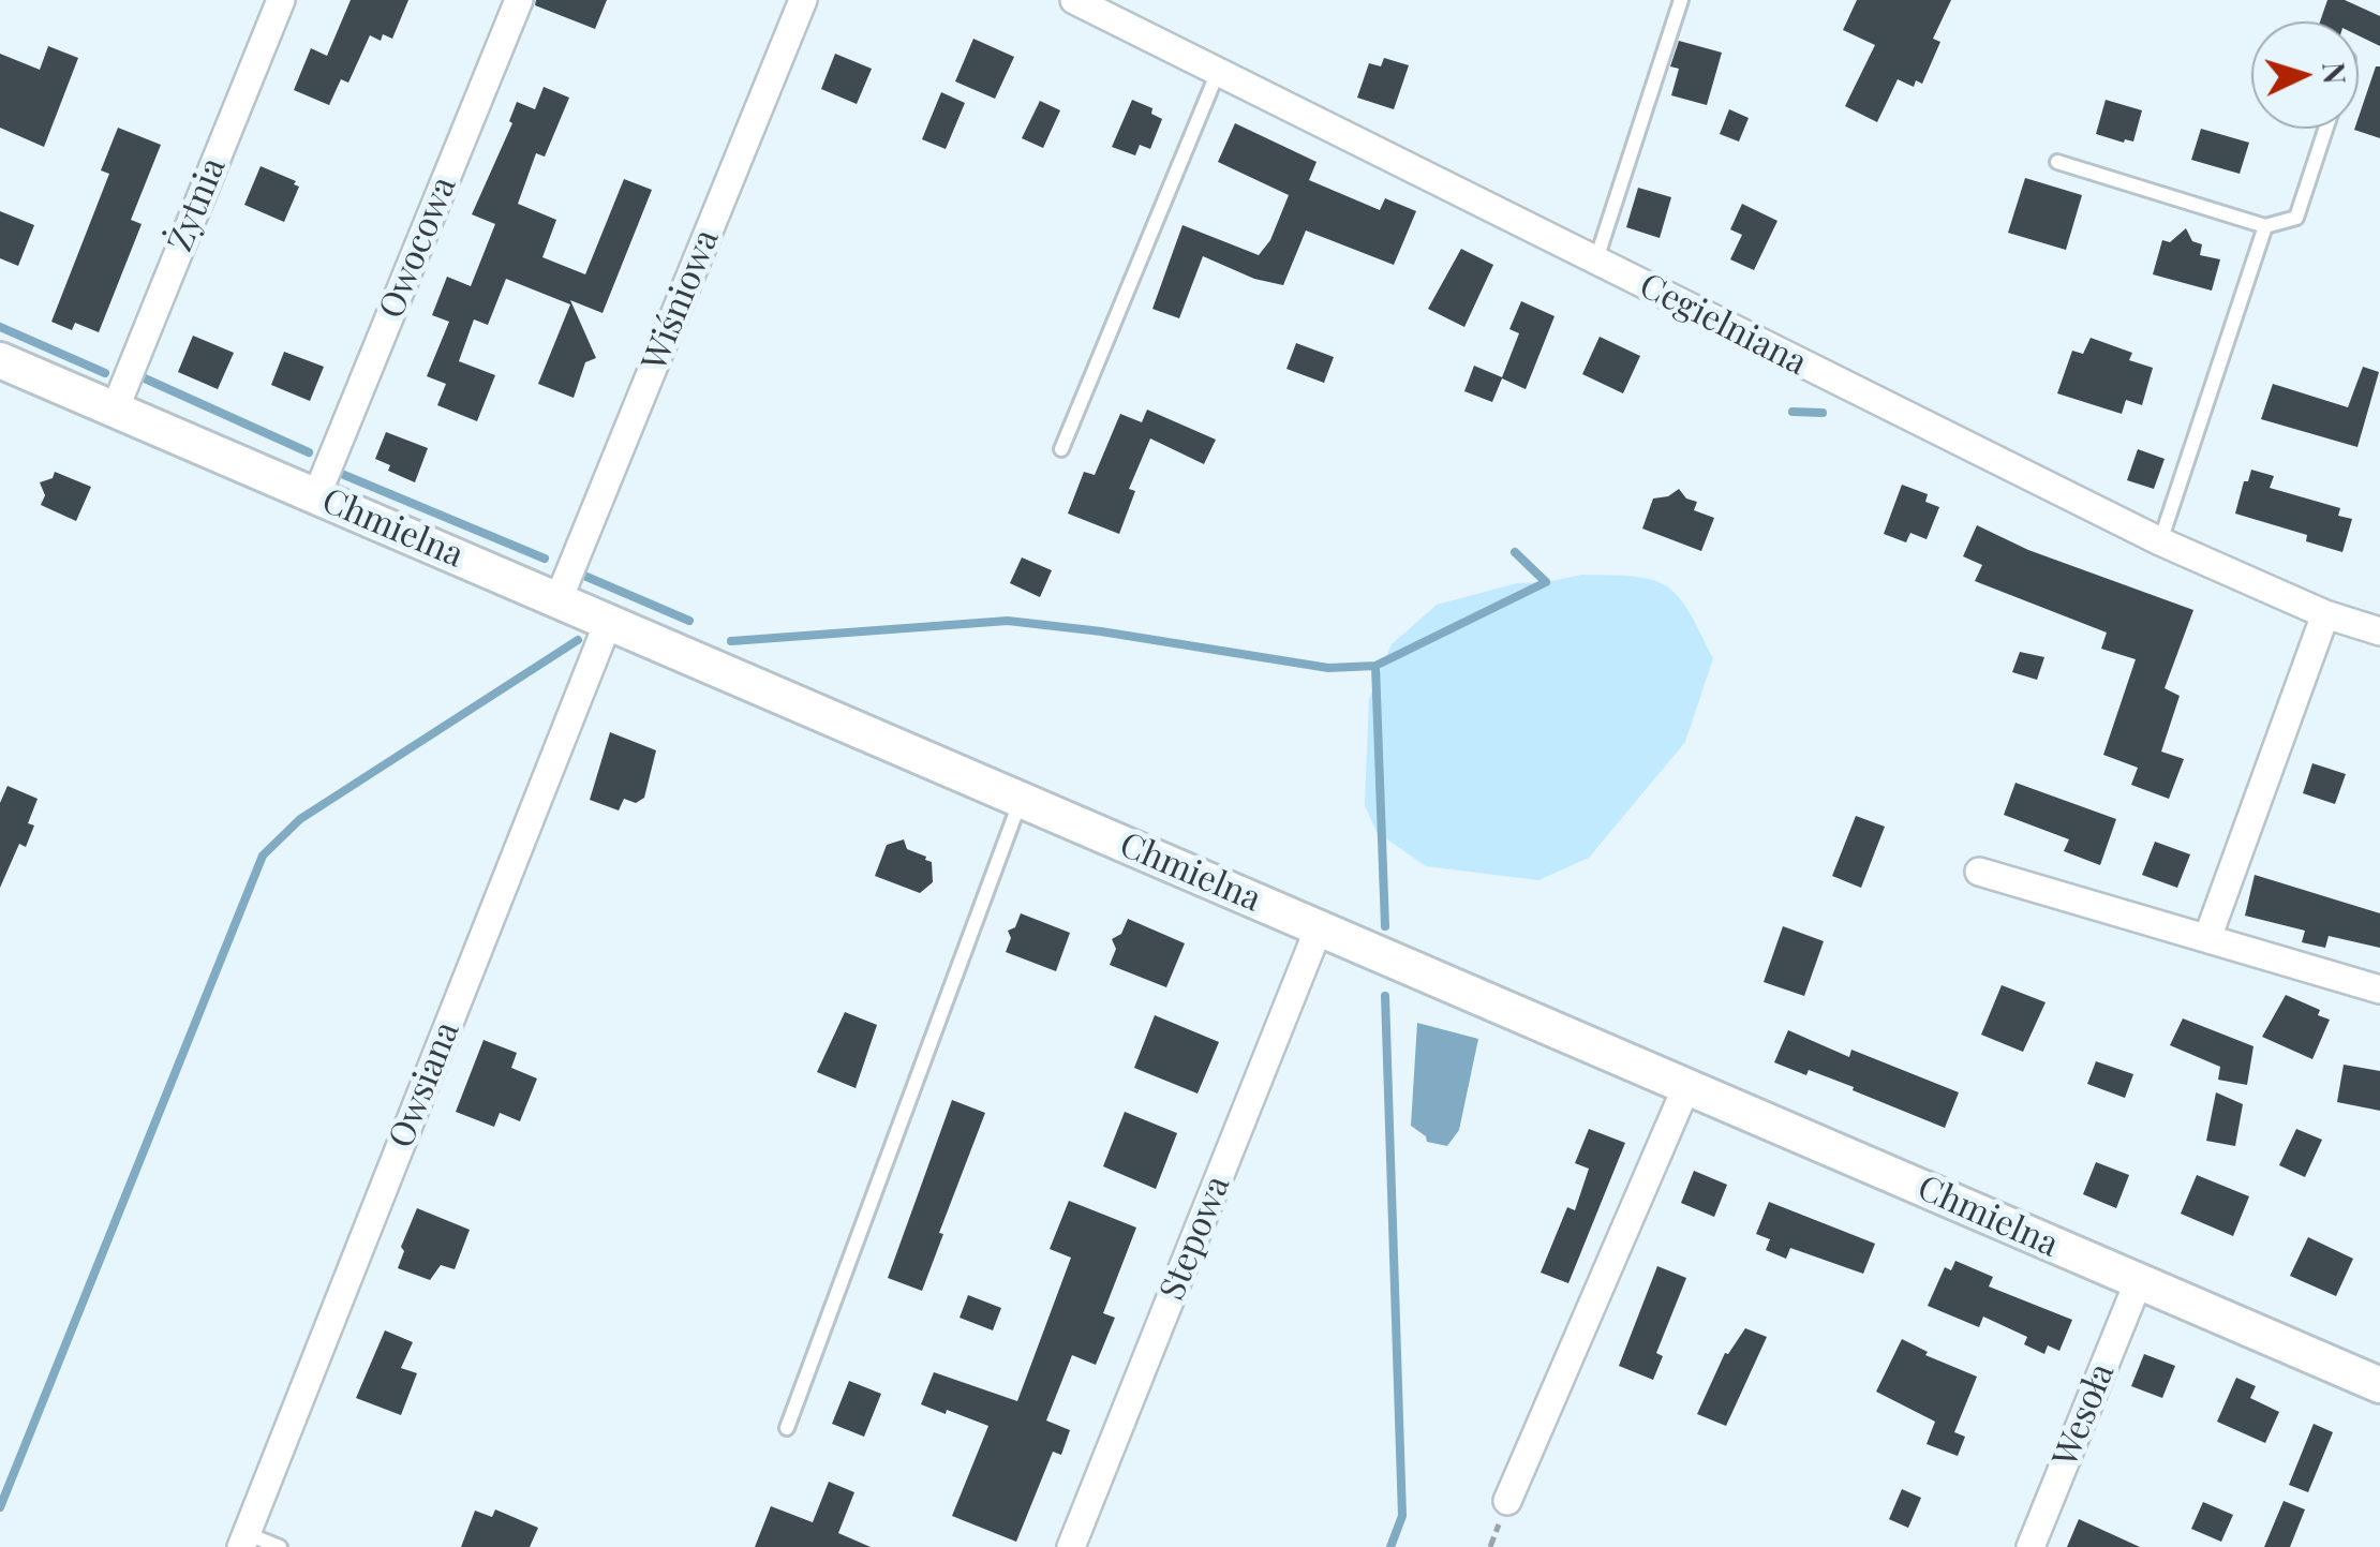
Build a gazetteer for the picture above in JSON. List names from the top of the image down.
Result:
{
  "streets": {
    "street": [
      "Żytnia",
      "Owocowa",
      "Wiśniowa",
      "Cegielniana",
      "Chmielna",
      "Owsiana",
      "Stepowa",
      "Wesoła"
    ]
  },
  "crossings": [
    ["Żytnia", "Chmielna"],
    ["Owocowa", "Chmielna"],
    ["Wiśniowa", "Chmielna"],
    ["Chmielna", "Owsiana"],
    ["Chmielna", "Stepowa"],
    ["Chmielna", "Wesoła"]
  ],
  "north": "right"
}
